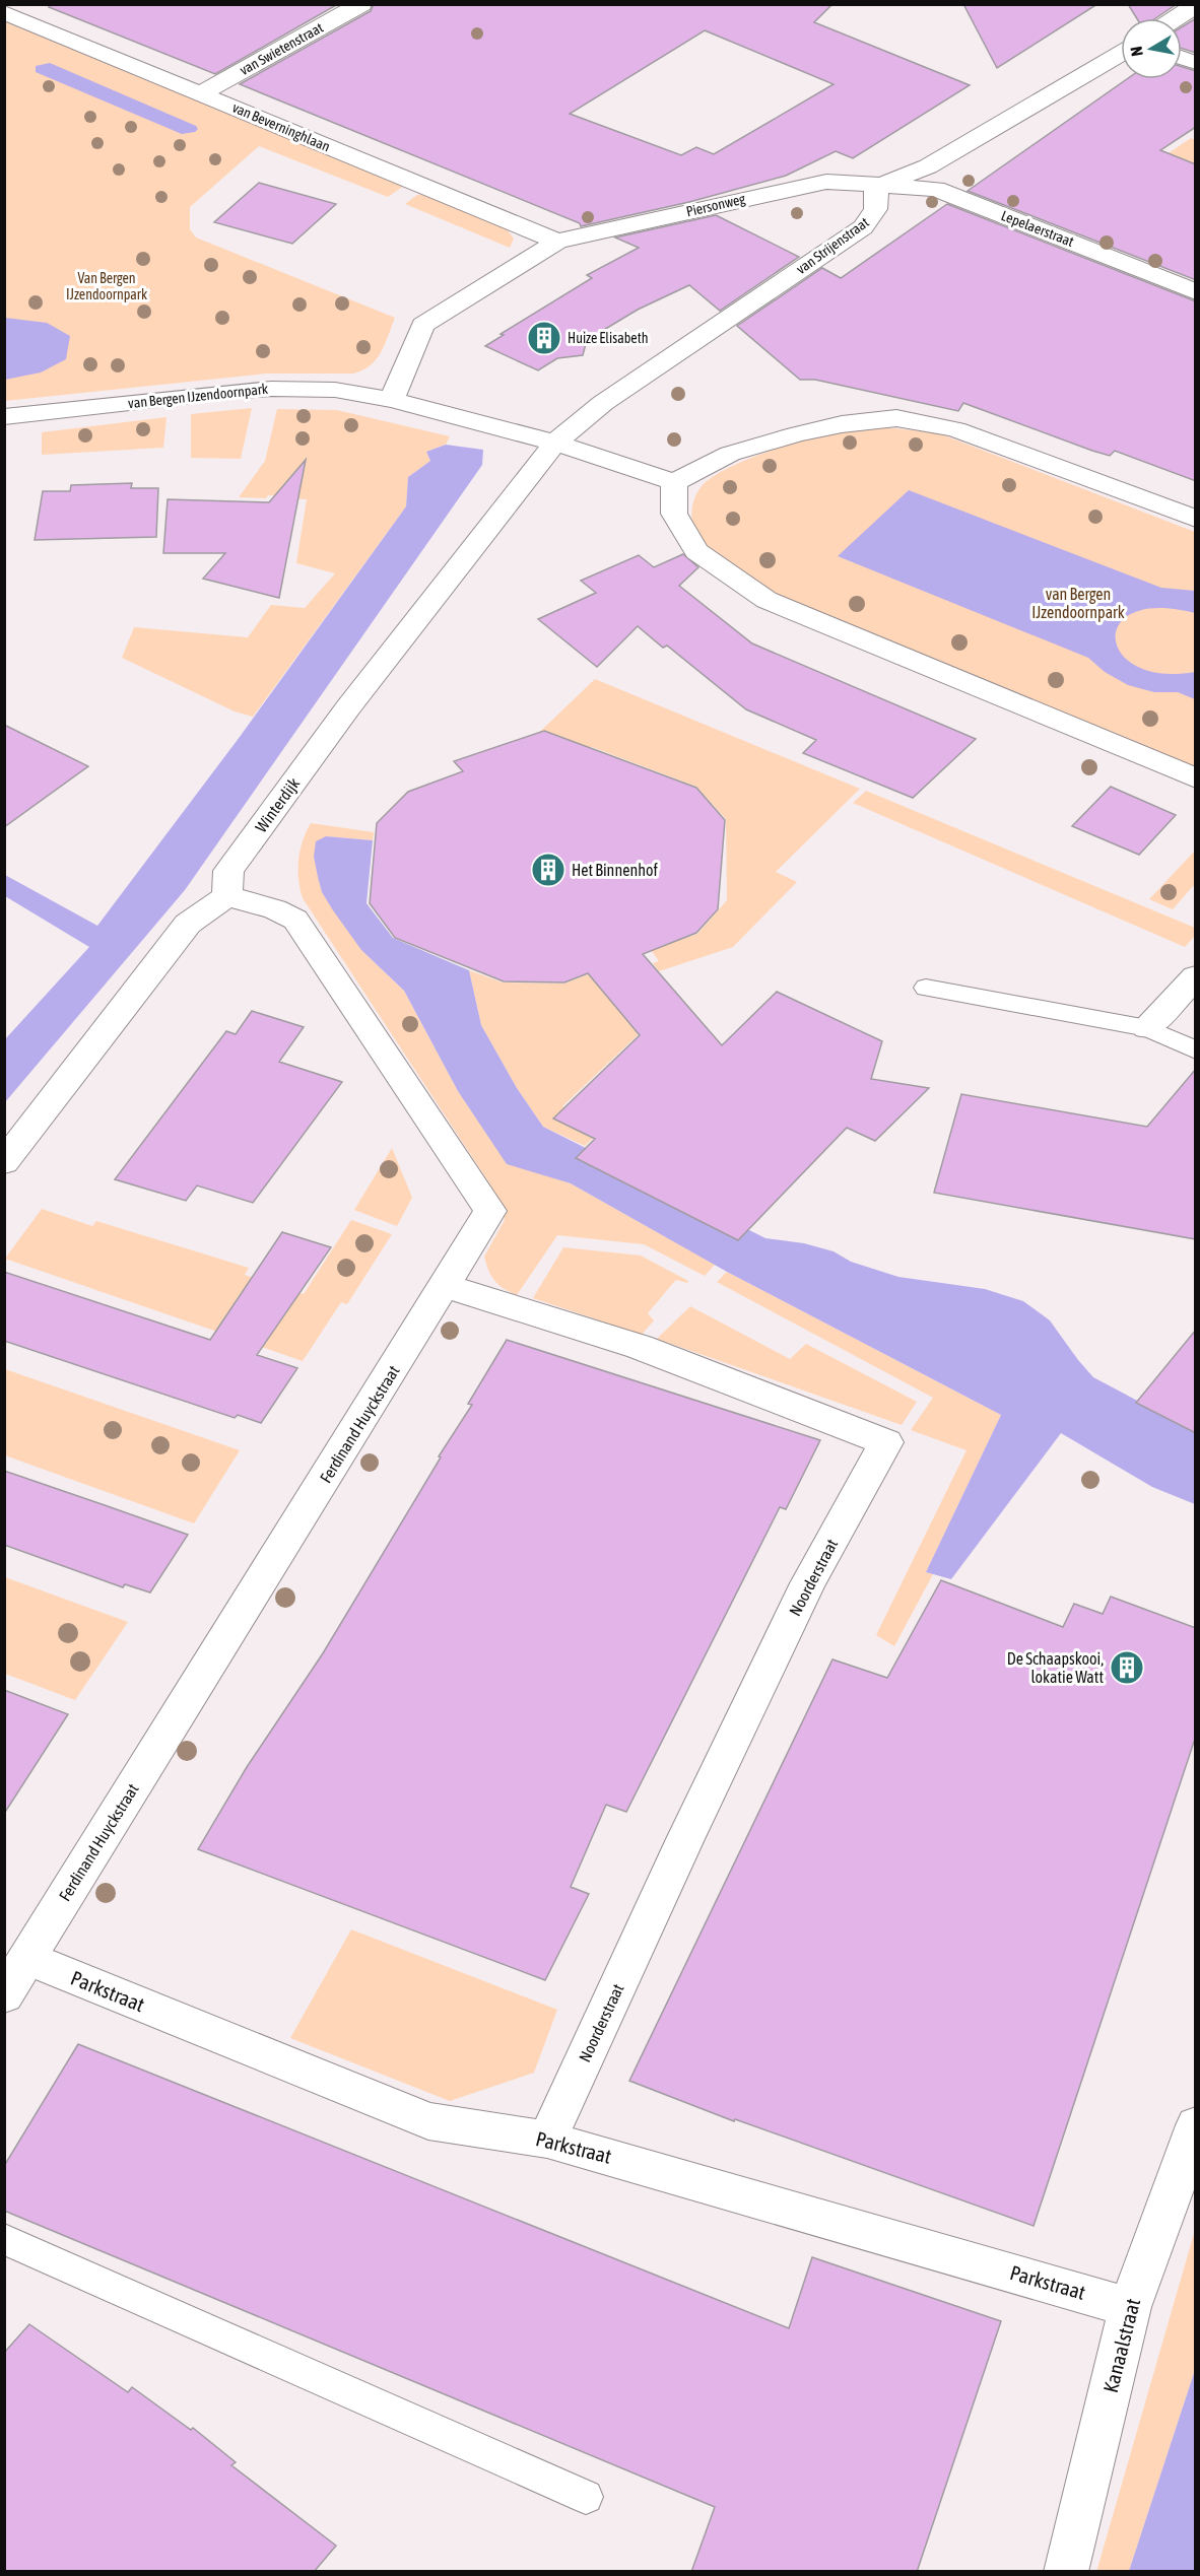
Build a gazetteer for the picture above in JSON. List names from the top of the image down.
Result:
{
  "streets": {
    "street": [
      "van Swietenstraat",
      "van Beverninghlaan",
      "Piersonweg",
      "Lepelaerstraat",
      "van Strijenstraat",
      "van Bergen IJzendoornpark",
      "Winterdijk",
      "Ferdinand Huyckstraat",
      "Noorderstraat",
      "Parkstraat",
      "Kanaalstraat"
    ]
  },
  "crossings": [
    ["van Swietenstraat", "van Beverninghlaan"],
    ["van Beverninghlaan", "Piersonweg"],
    ["Piersonweg", "Lepelaerstraat"],
    ["Piersonweg", "van Strijenstraat"],
    ["Lepelaerstraat", "van Strijenstraat"],
    ["van Strijenstraat", "van Bergen IJzendoornpark"],
    ["van Strijenstraat", "Winterdijk"],
    ["van Bergen IJzendoornpark", "Winterdijk"],
    ["Winterdijk", "Ferdinand Huyckstraat"],
    ["Ferdinand Huyckstraat", "Noorderstraat"],
    ["Ferdinand Huyckstraat", "Parkstraat"],
    ["Noorderstraat", "Parkstraat"],
    ["Parkstraat", "Kanaalstraat"]
  ],
  "parks": ["Van Bergen IJzendoornpark", "van Bergen IJzendoornpark"],
  "places": {
    "building": ["Huize Elisabeth", "Het Binnenhof", "De Schaapskooi, lokatie Watt"]
  },
  "north": "left"
}
